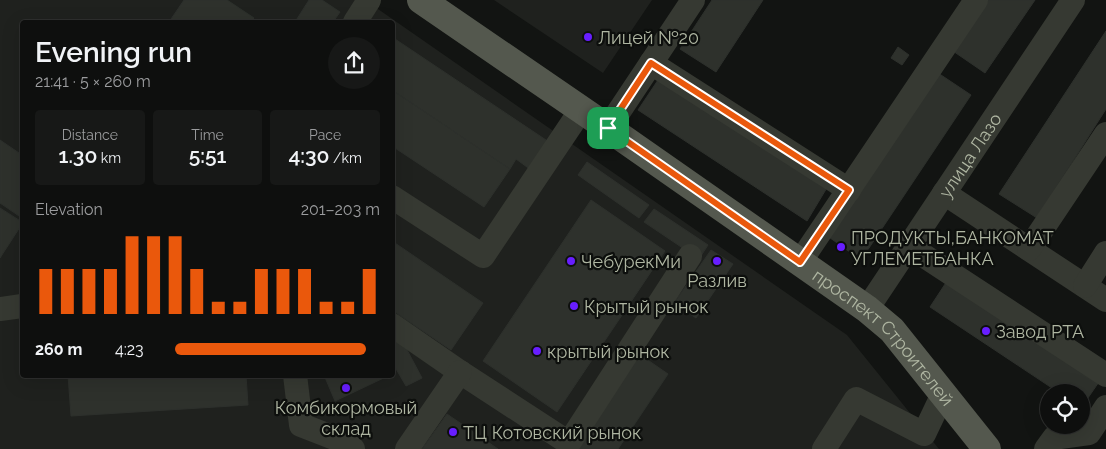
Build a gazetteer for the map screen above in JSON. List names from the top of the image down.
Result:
{
  "streets": {
    "main road": ["проспект Строителей"],
    "street": ["улица Лазо"]
  },
  "crossings": [
    ["улица Лазо", "проспект Строителей"]
  ],
  "places": [
    "Лицей №20",
    "ПРОДУКТЫ,БАНКОМАТ УГЛЕМЕТБАНКА",
    "ЧебурекМи",
    "Разлив",
    "Крытый рынок",
    "Завод РТА",
    "крытый рынок",
    "Комбикормовый склад",
    "ТЦ Котовский рынок"
  ],
  "page": {
    "heading": ["Evening run", "21:41 · 5 × 260 m"],
    "stats": [
      ["Distance", "1.30 km"],
      ["Time", "5:51"],
      ["Pace", "4:30 /km"]
    ],
    "chart": ["Elevation", "201–203 m"],
    "list": [
      {
        "name": "260 m",
        "note": "4:23"
      }
    ]
  }
}
